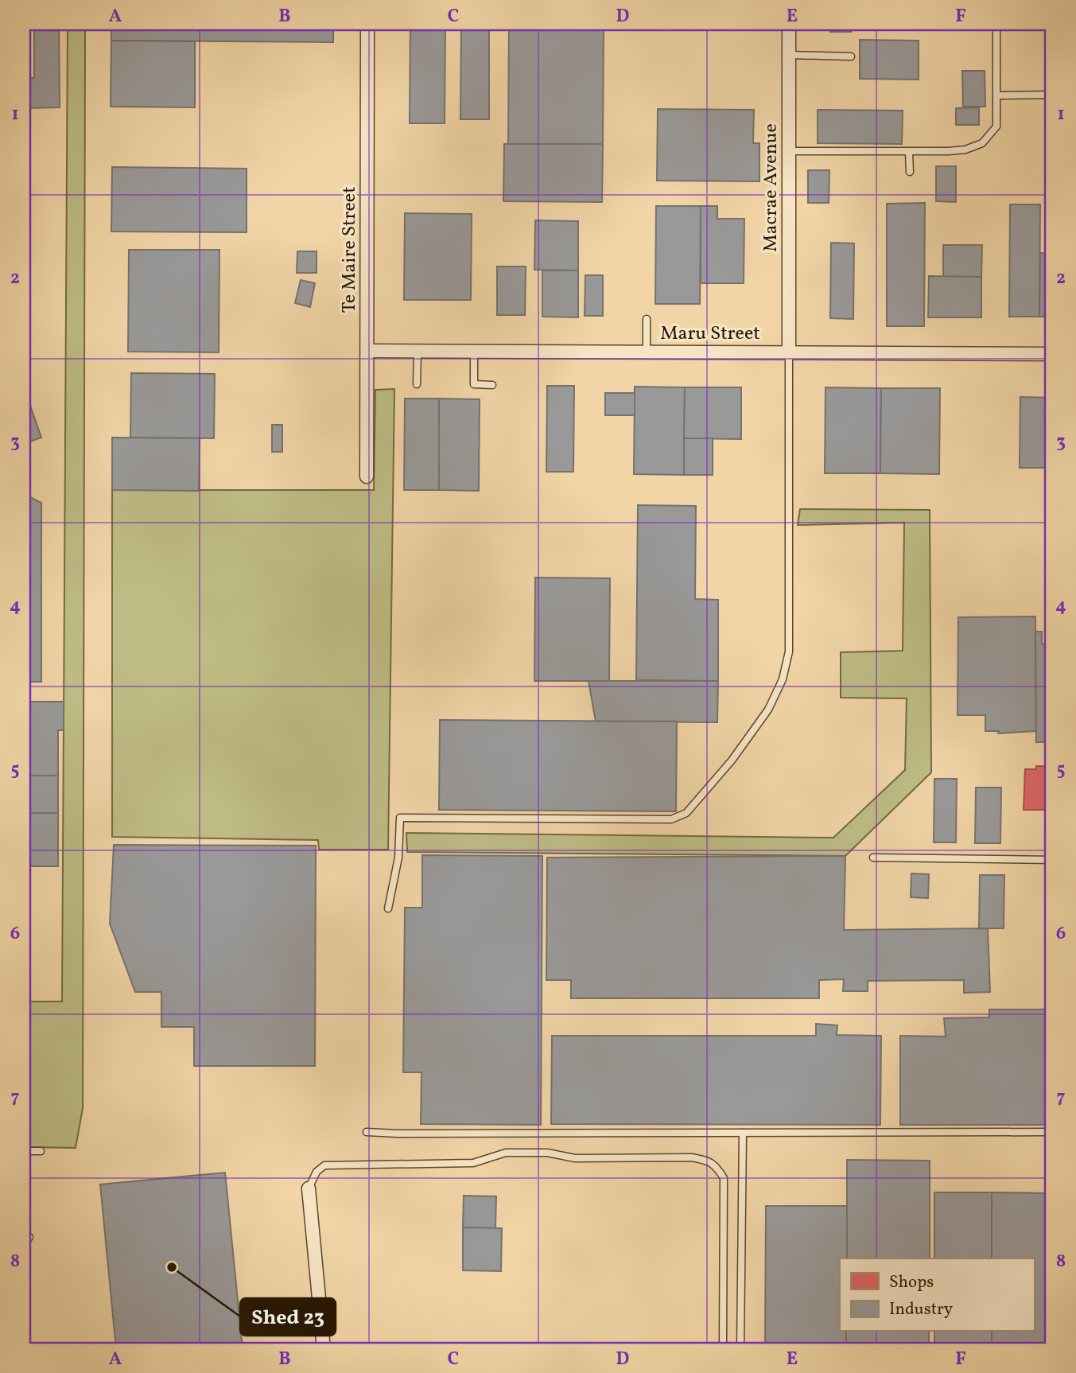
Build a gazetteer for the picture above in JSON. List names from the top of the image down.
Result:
{
  "streets": {
    "street": ["Macrae Avenue", "Te Maire Street", "Maru Street"]
  },
  "crossings": [
    ["Macrae Avenue", "Maru Street"],
    ["Te Maire Street", "Maru Street"]
  ],
  "places": ["Shed 23"],
  "legend": ["Shops", "Industry"],
  "grid": {
    "columns": [
      "A",
      "B",
      "C",
      "D",
      "E",
      "F"
    ],
    "rows": [
      "1",
      "2",
      "3",
      "4",
      "5",
      "6",
      "7",
      "8"
    ]
  }
}
